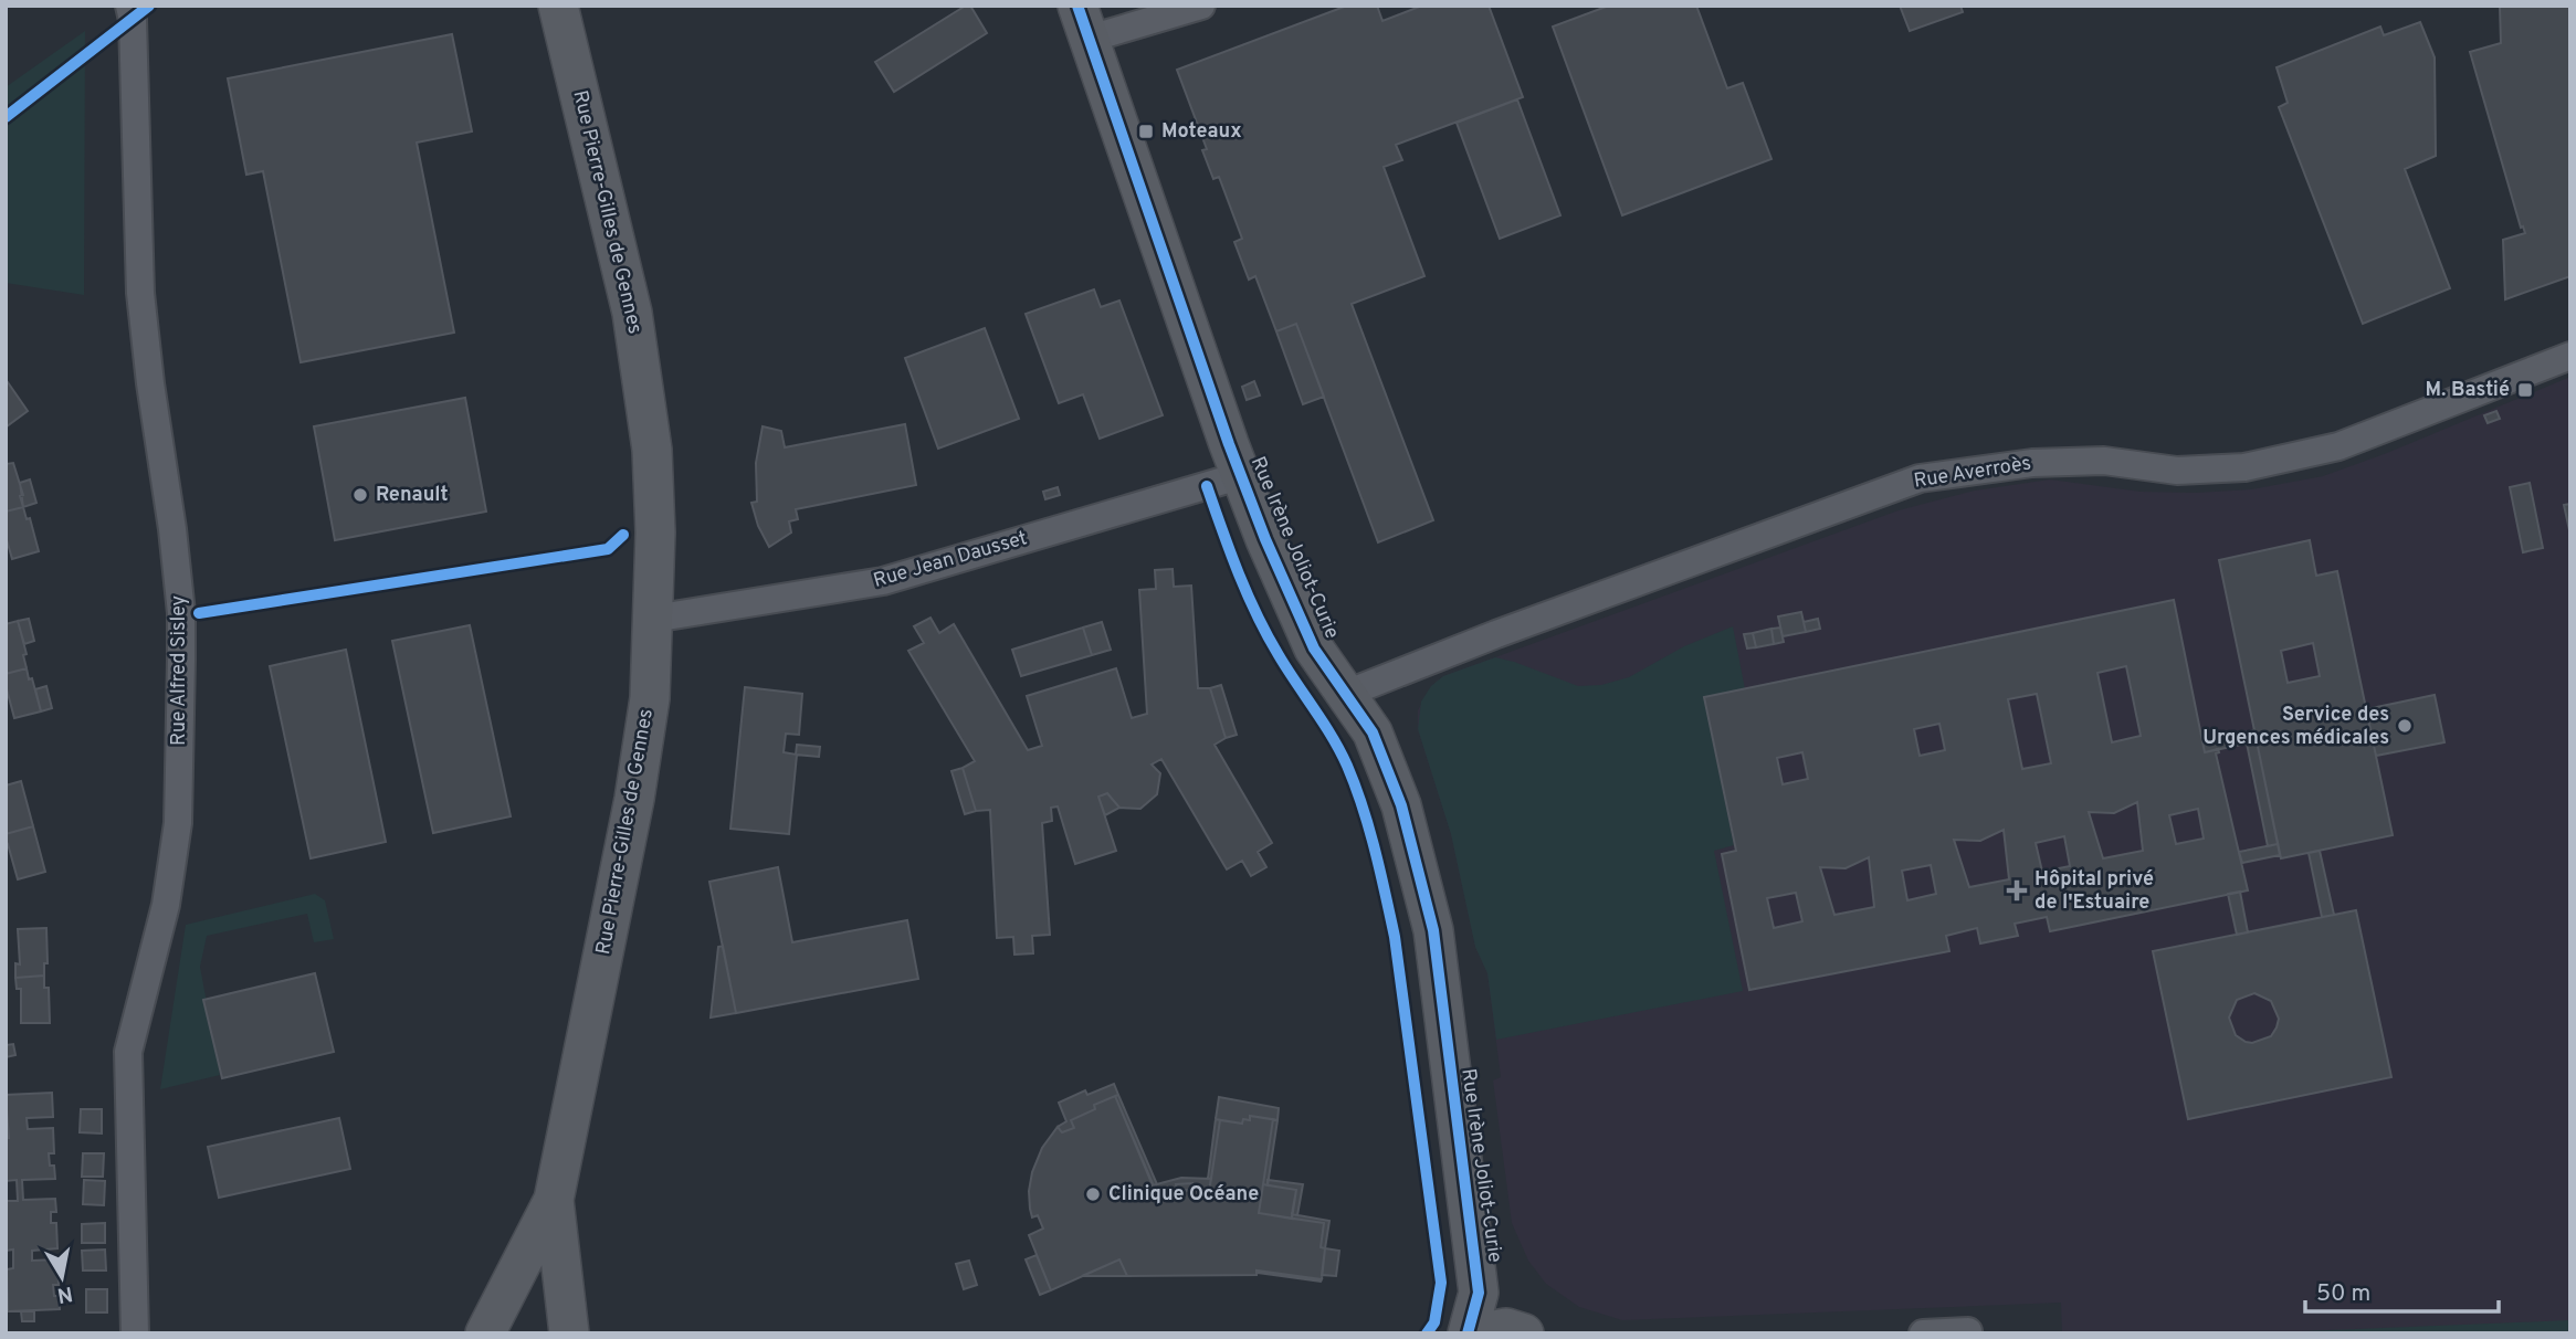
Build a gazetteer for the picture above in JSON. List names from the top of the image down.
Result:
{
  "streets": {
    "main road": ["Rue Pierre-Gilles de Gennes", "Rue Irène Joliot-Curie"],
    "street": ["Rue Averroès", "Rue Jean Dausset", "Rue Alfred Sisley"]
  },
  "crossings": [
    ["Rue Pierre-Gilles de Gennes", "Rue Jean Dausset"],
    ["Rue Averroès", "Rue Irène Joliot-Curie"],
    ["Rue Irène Joliot-Curie", "Rue Jean Dausset"]
  ],
  "places": {
    "transit": ["Moteaux", "M. Bastié"],
    "other": ["Renault", "Service des Urgences médicales", "Clinique Océane"],
    "health": ["Hôpital privé de l'Estuaire"]
  },
  "scale_bar": "50 m",
  "north": "bottom"
}
